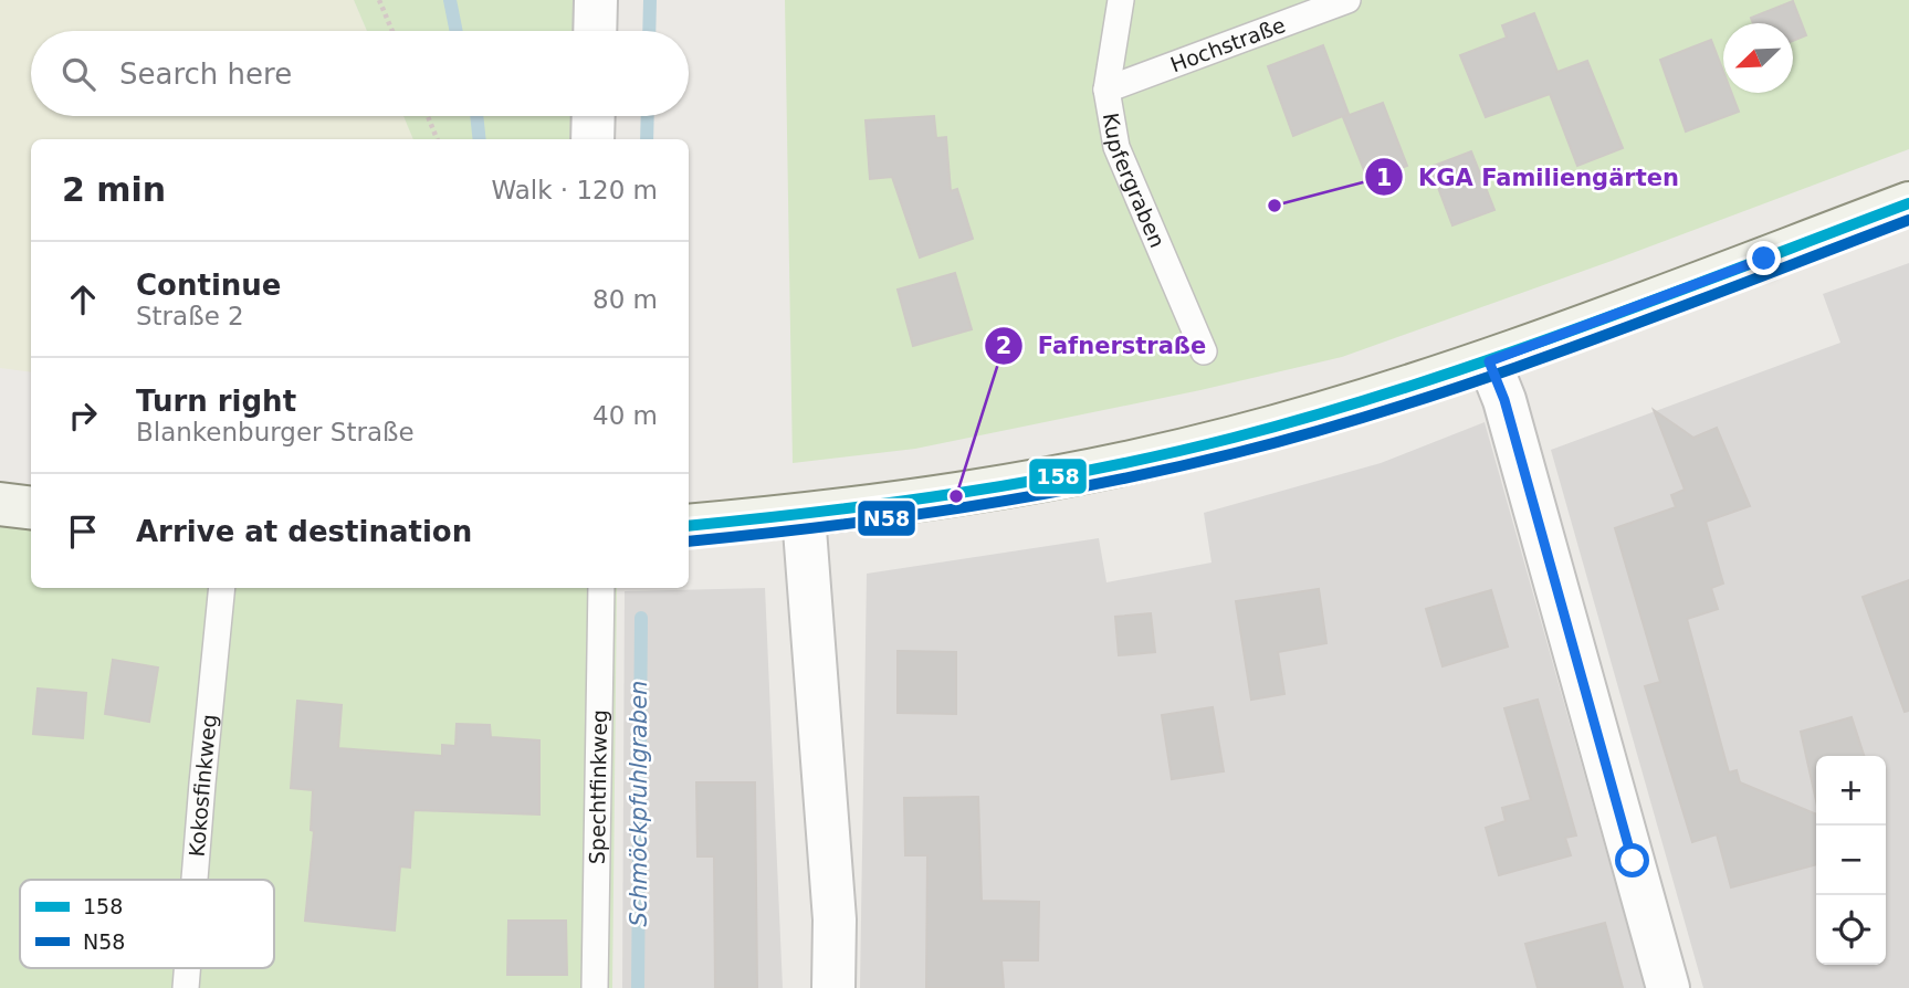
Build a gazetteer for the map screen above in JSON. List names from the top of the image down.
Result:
{
  "streets": {
    "lane": [
      "Hochstraße",
      "Kupfergraben",
      "Kokosfinkweg",
      "Spechtfinkweg"
    ]
  },
  "crossings": [
    ["Hochstraße", "Kupfergraben"]
  ],
  "water": ["Schmöckpfuhlgraben"],
  "places": ["KGA Familiengärten", "Fafnerstraße"],
  "lines": ["transit line 158", "transit line N58"],
  "legend": ["158", "N58"],
  "north": "bottom left",
  "page": {
    "search": "Search here",
    "heading": ["2 min", "Walk · 120 m"],
    "list": [
      ["Continue", "Straße 2", "80 m"],
      ["Turn right", "Blankenburger Straße", "40 m"],
      "Arrive at destination"
    ],
    "map_buttons": ["+", "−"]
  }
}
